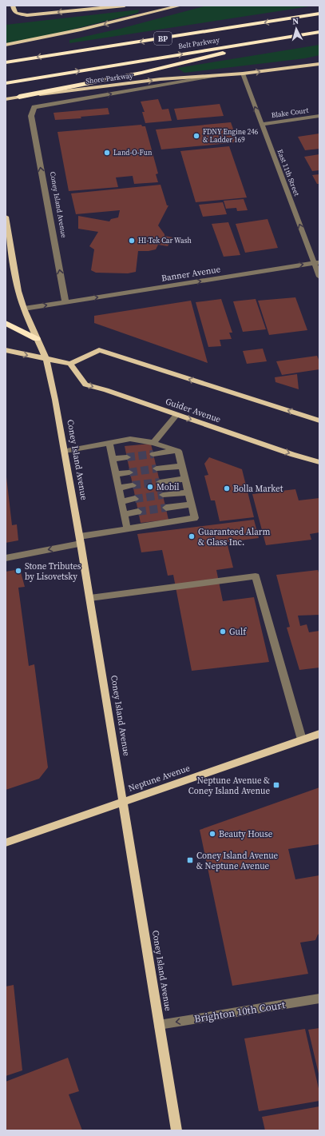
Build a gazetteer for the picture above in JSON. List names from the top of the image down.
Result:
{
  "streets": {
    "highway": ["BP", "Belt Parkway"],
    "main road": [
      "Shore Parkway",
      "Coney Island Avenue",
      "Guider Avenue",
      "Neptune Avenue"
    ],
    "street": [
      "Blake Court",
      "East 11th Street",
      "Banner Avenue",
      "Brighton 10th Court"
    ]
  },
  "crossings": [
    ["Shore Parkway", "East 11th Street"],
    ["Shore Parkway", "Coney Island Avenue"],
    ["Blake Court", "East 11th Street"],
    ["East 11th Street", "Banner Avenue"],
    ["Coney Island Avenue", "Banner Avenue"],
    ["Coney Island Avenue", "Neptune Avenue"],
    ["Coney Island Avenue", "Brighton 10th Court"]
  ],
  "one_way": ["East 11th Street", "Banner Avenue", "Brighton 10th Court"],
  "places": {
    "other": [
      "FDNY Engine 246 & Ladder 169",
      "Land-O-Fun",
      "HI-Tek Car Wash",
      "Mobil",
      "Bolla Market",
      "Guaranteed Alarm & Glass Inc.",
      "Stone Tributes by Lisovetsky",
      "Gulf",
      "Beauty House"
    ],
    "transit": ["Neptune Avenue & Coney Island Avenue", "Coney Island Avenue & Neptune Avenue"]
  },
  "north": "top"
}
